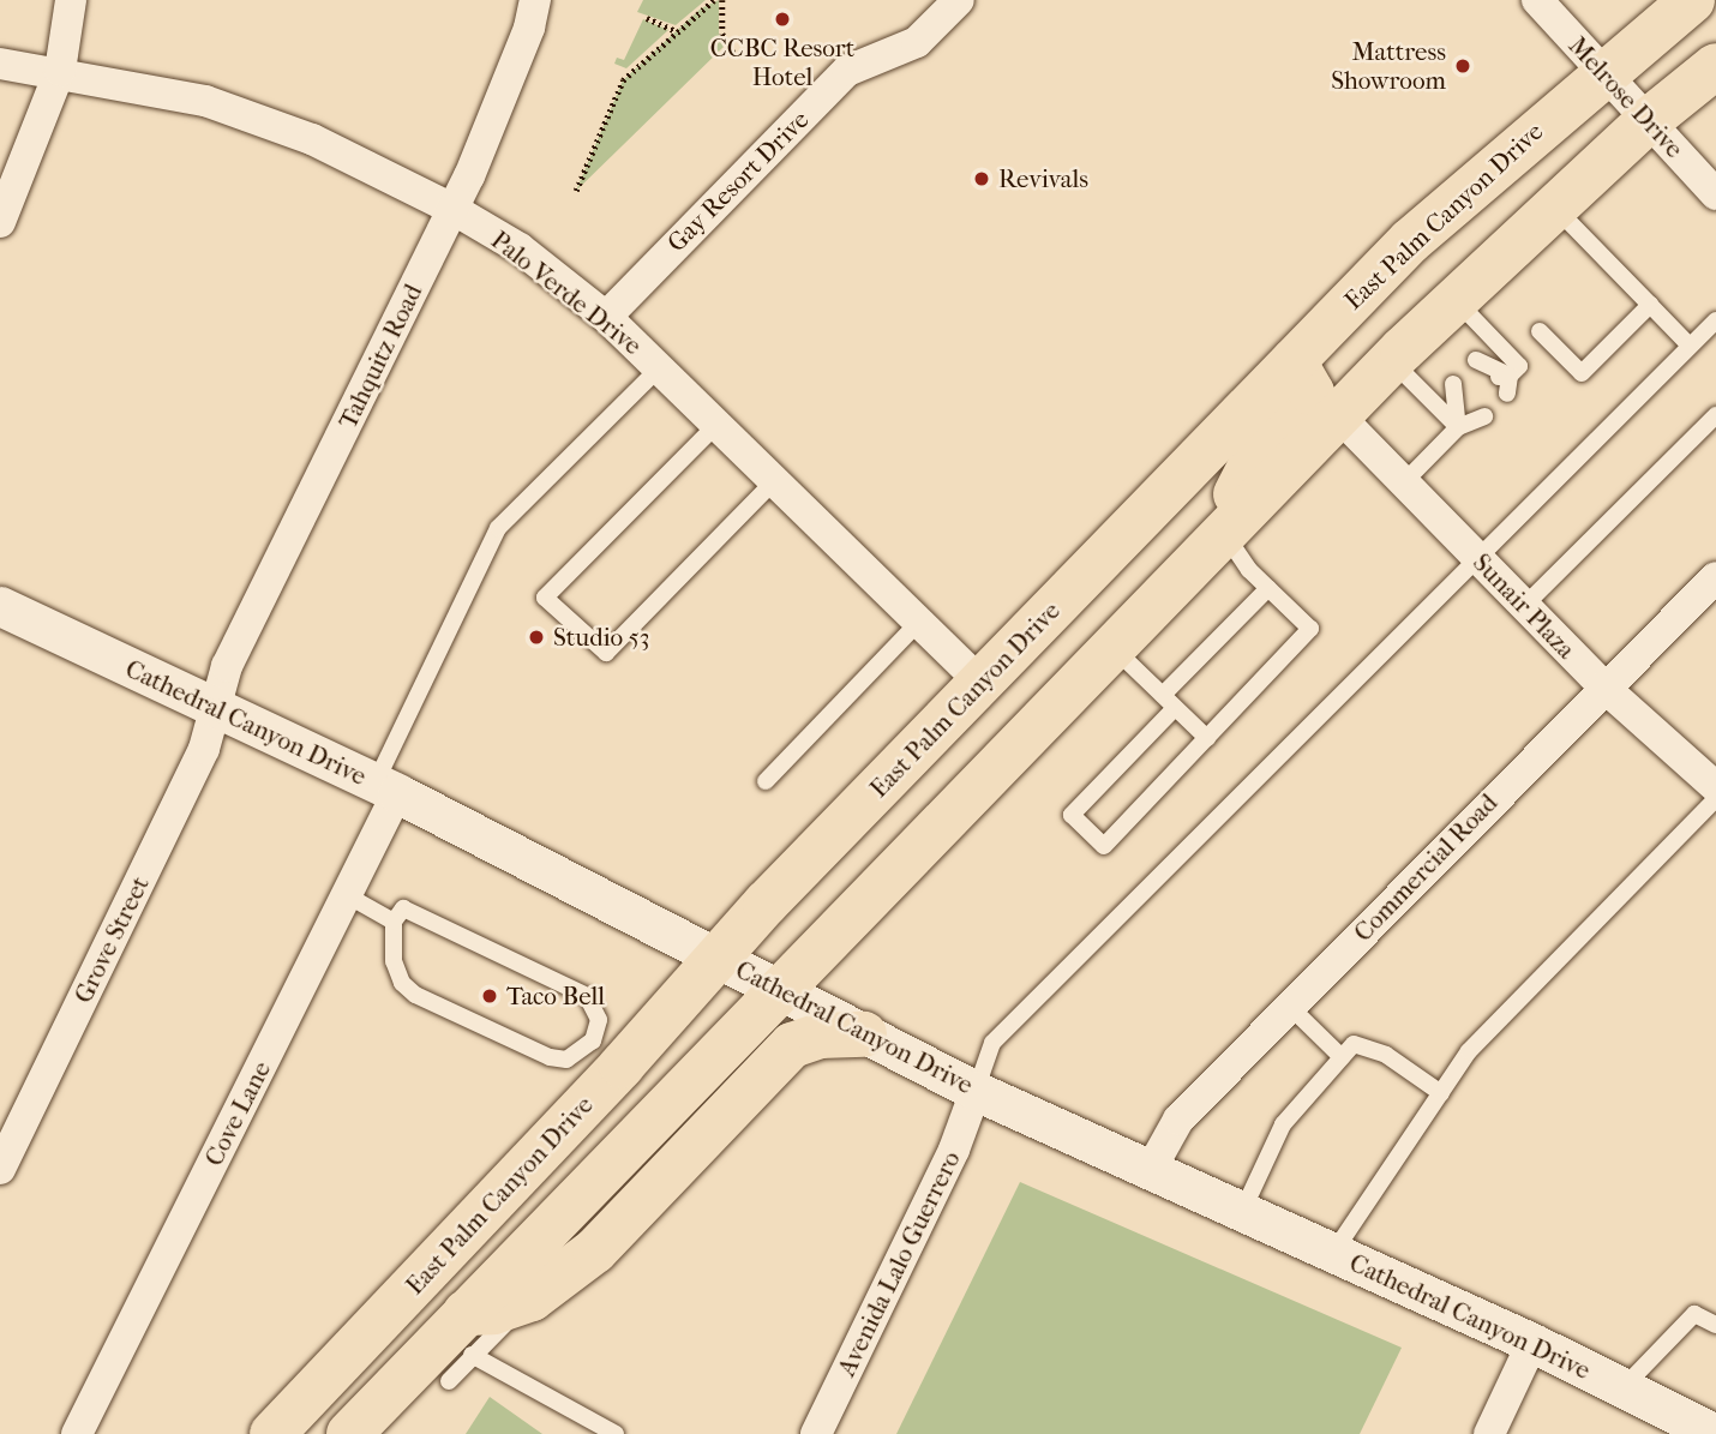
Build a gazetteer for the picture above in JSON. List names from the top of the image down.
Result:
{
  "streets": {
    "main road": ["East Palm Canyon Drive"],
    "street": [
      "Melrose Drive",
      "Gay Resort Drive",
      "Palo Verde Drive",
      "Tahquitz Road",
      "Sunair Plaza",
      "Cathedral Canyon Drive",
      "Commercial Road",
      "Grove Street",
      "Cove Lane",
      "Avenida Lalo Guerrero"
    ]
  },
  "crossings": [
    ["Melrose Drive", "East Palm Canyon Drive"],
    ["Gay Resort Drive", "Palo Verde Drive"],
    ["East Palm Canyon Drive", "Palo Verde Drive"],
    ["East Palm Canyon Drive", "Cathedral Canyon Drive"],
    ["Palo Verde Drive", "Tahquitz Road"],
    ["Tahquitz Road", "Cathedral Canyon Drive"],
    ["Tahquitz Road", "Grove Street"],
    ["Sunair Plaza", "Commercial Road"],
    ["Cathedral Canyon Drive", "Commercial Road"],
    ["Cathedral Canyon Drive", "Grove Street"],
    ["Cathedral Canyon Drive", "Cove Lane"],
    ["Cathedral Canyon Drive", "Avenida Lalo Guerrero"]
  ],
  "places": [
    "CCBC Resort Hotel",
    "Mattress Showroom",
    "Revivals",
    "Studio 53",
    "Taco Bell"
  ]
}
